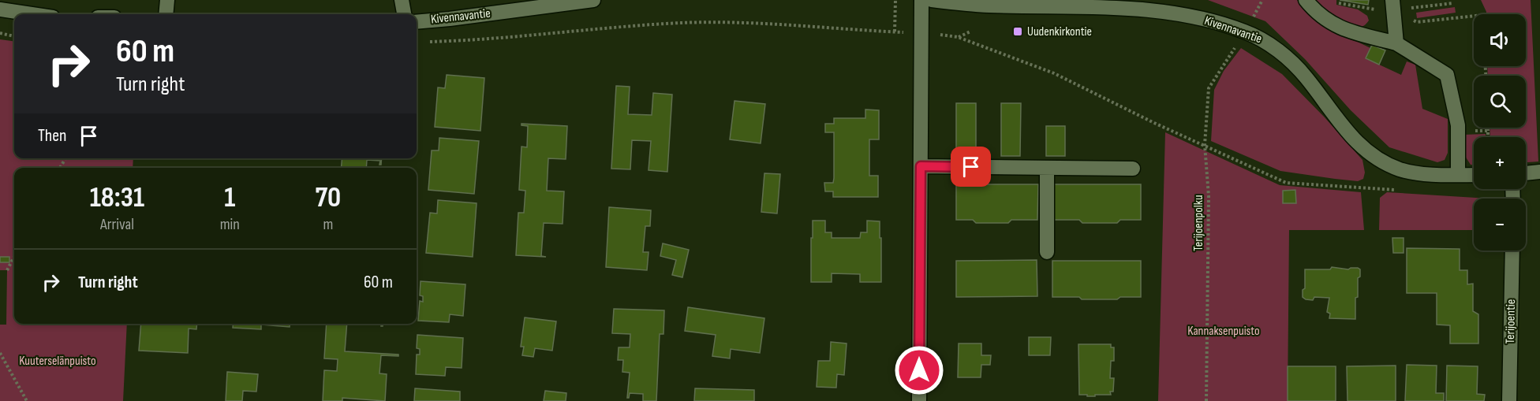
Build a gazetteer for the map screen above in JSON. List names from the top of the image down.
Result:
{
  "streets": {
    "street": ["Kivennavantie", "Terijoentie"],
    "path": ["Terijoenpolku"]
  },
  "parks": ["Kannaksenpuisto", "Kuuterselänpuisto"],
  "places": {
    "transit": ["Uudenkirkontie"]
  },
  "page": {
    "map_buttons": ["+", "−"],
    "turn": ["60 m", "Turn right"],
    "then": "Then",
    "eta": [
      "18:31",
      "Arrival",
      "1",
      "min",
      "70",
      "m"
    ],
    "list": [
      {
        "name": "Turn right",
        "value": "60 m"
      }
    ]
  }
}
